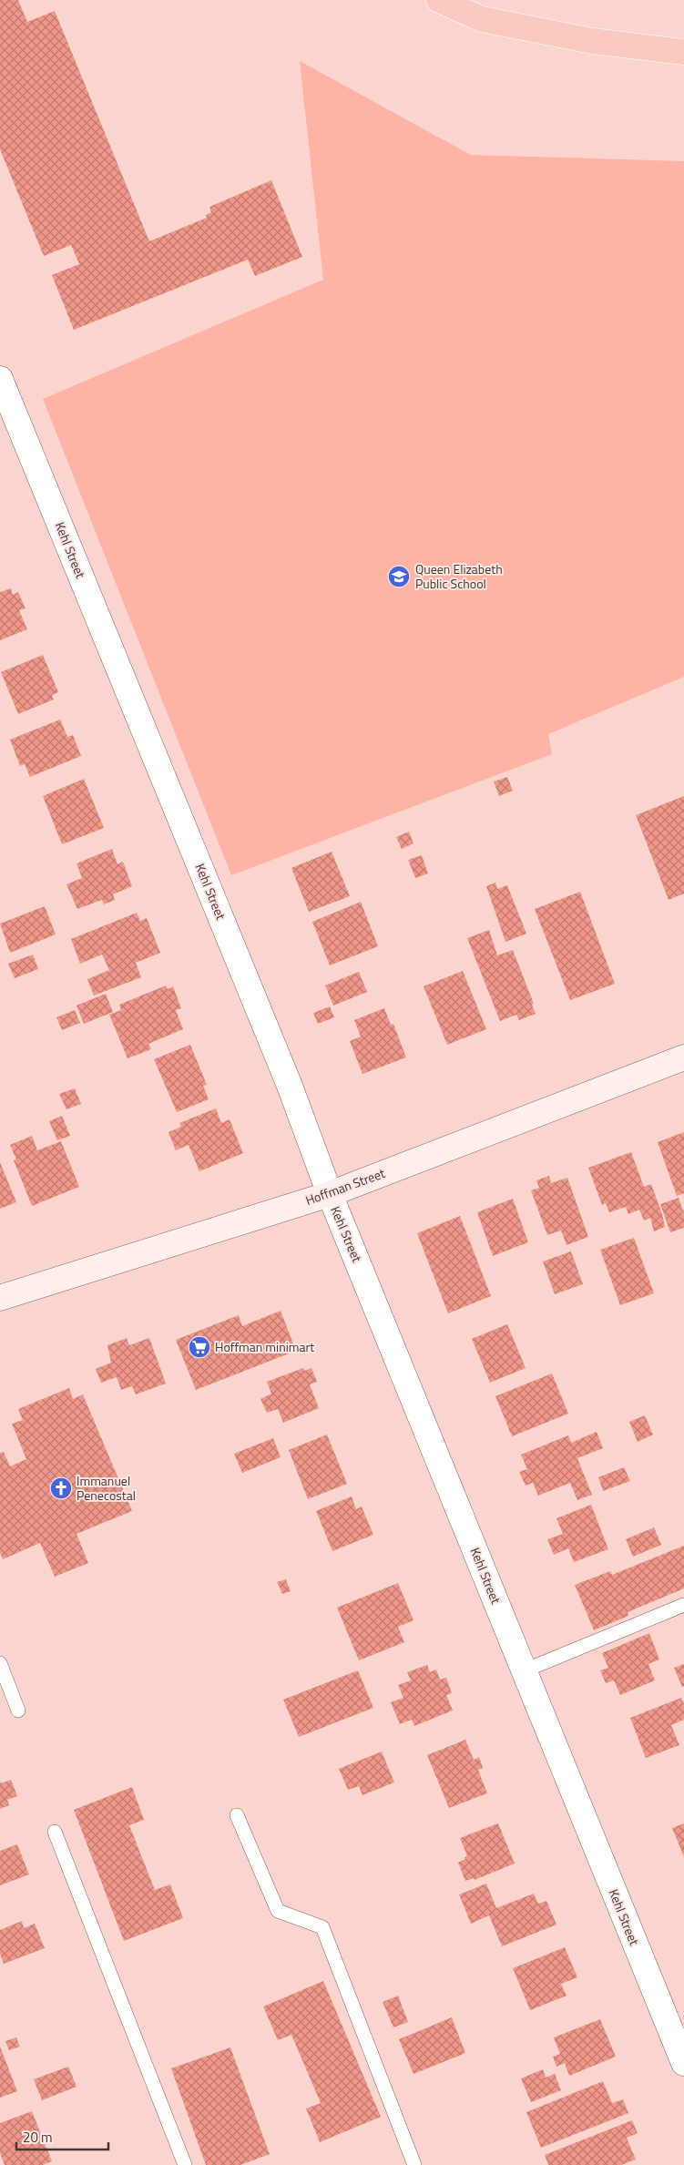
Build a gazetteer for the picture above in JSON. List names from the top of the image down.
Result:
{
  "streets": {
    "street": ["Kehl Street", "Hoffman Street"]
  },
  "crossings": [
    ["Kehl Street", "Hoffman Street"]
  ],
  "places": {
    "school or university": ["Queen Elizabeth Public School"],
    "supermarket": ["Hoffman minimart"],
    "church": ["Immanuel Penecostal"]
  },
  "scale_bar": "20 m"
}
